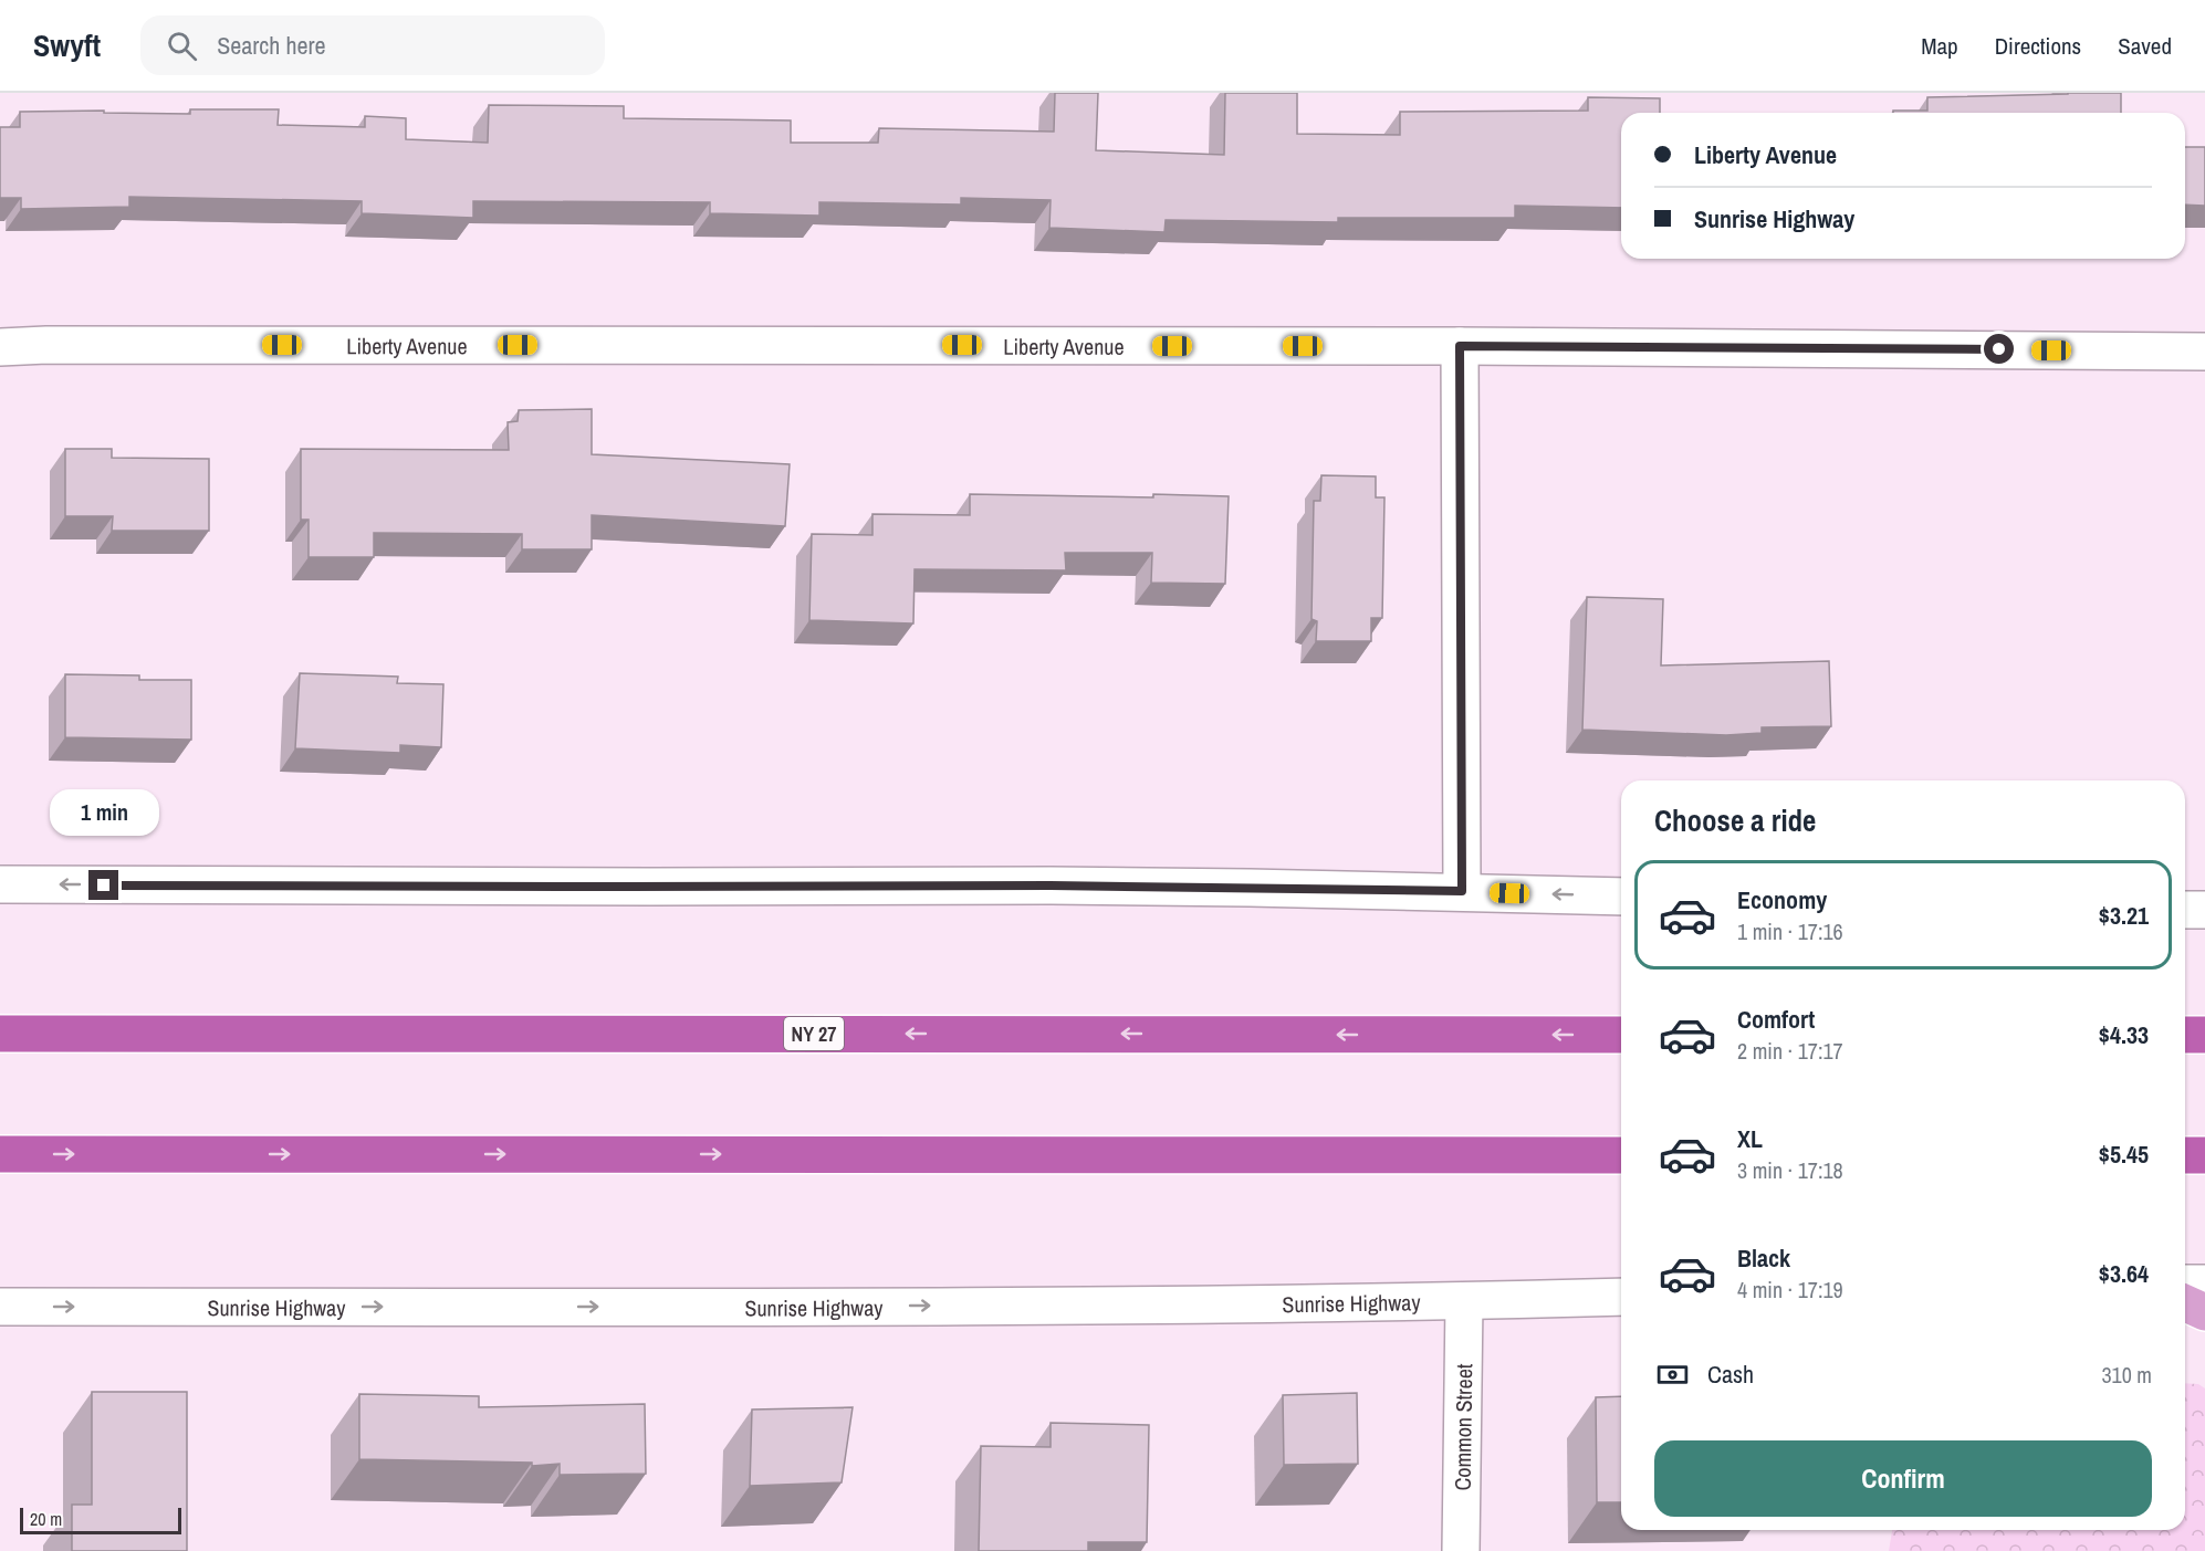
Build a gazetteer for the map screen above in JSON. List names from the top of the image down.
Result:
{
  "streets": {
    "highway": ["NY 27"],
    "main road": ["Liberty Avenue", "Sunrise Highway", "Common Street"]
  },
  "crossings": [
    ["Sunrise Highway", "Common Street"]
  ],
  "one_way": ["Sunrise Highway"],
  "scale_bar": "20 m",
  "page": {
    "header": "Swyft",
    "search": "Search here",
    "nav": ["Map", "Directions", "Saved"],
    "banner": ["Liberty Avenue", "Sunrise Highway"],
    "heading": "Choose a ride",
    "bubble": "1 min",
    "list": [
      {
        "name": "Economy",
        "note": "1 min · 17:16",
        "value": "$3.21"
      },
      {
        "name": "Comfort",
        "note": "2 min · 17:17",
        "value": "$4.33"
      },
      {
        "name": "XL",
        "note": "3 min · 17:18",
        "value": "$5.45"
      },
      {
        "name": "Black",
        "note": "4 min · 17:19",
        "value": "$3.64"
      }
    ],
    "pay": ["Cash", "310 m"],
    "buttons": "Confirm",
    "scale": "20 m"
  }
}
